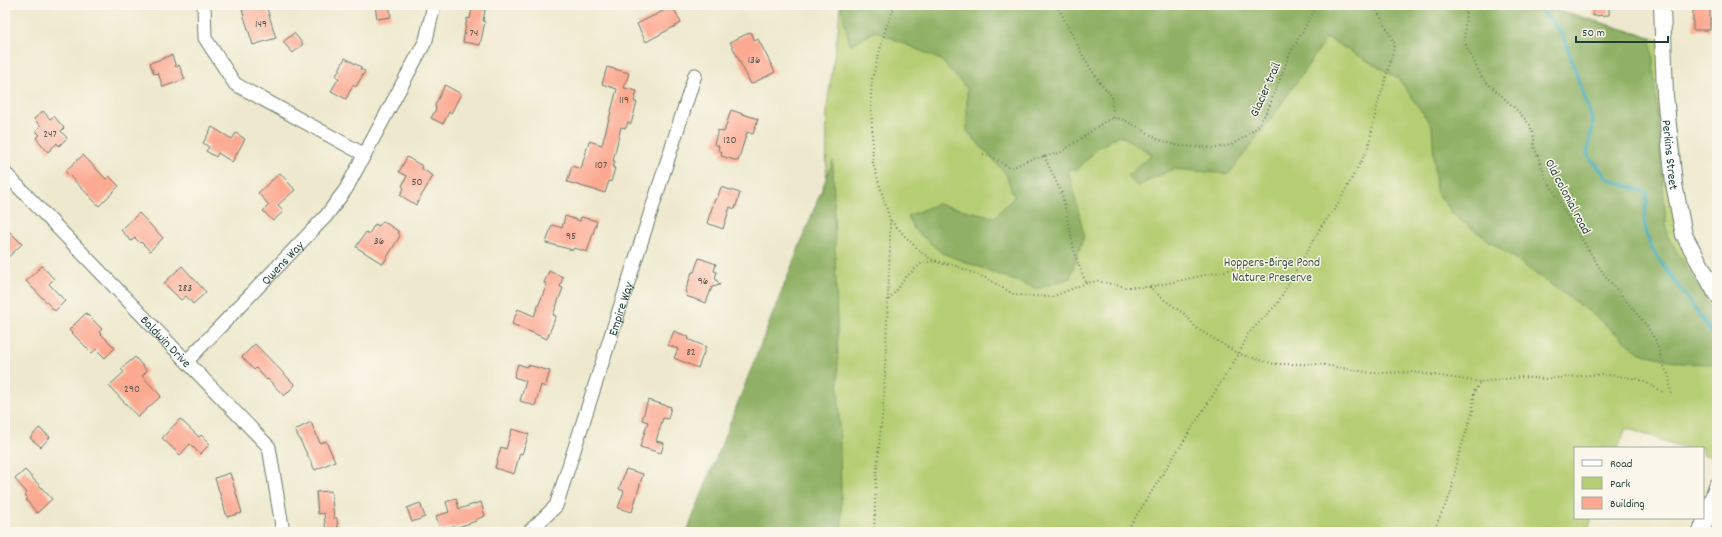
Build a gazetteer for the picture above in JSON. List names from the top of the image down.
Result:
{
  "streets": {
    "street": [
      "Perkins Street",
      "Owens Way",
      "Empire Way",
      "Baldwin Drive"
    ],
    "path": ["Glacier trail", "Old colonial road"]
  },
  "crossings": [
    ["Owens Way", "Baldwin Drive"]
  ],
  "parks": ["Hoppers-Birge Pond Nature Preserve"],
  "house_numbers": [
    "149",
    "74",
    "136",
    "119",
    "247",
    "120",
    "107",
    "50",
    "95",
    "36",
    "96",
    "283",
    "82",
    "290"
  ],
  "legend": ["Road", "Park", "Building"],
  "scale_bar": "50 m"
}
